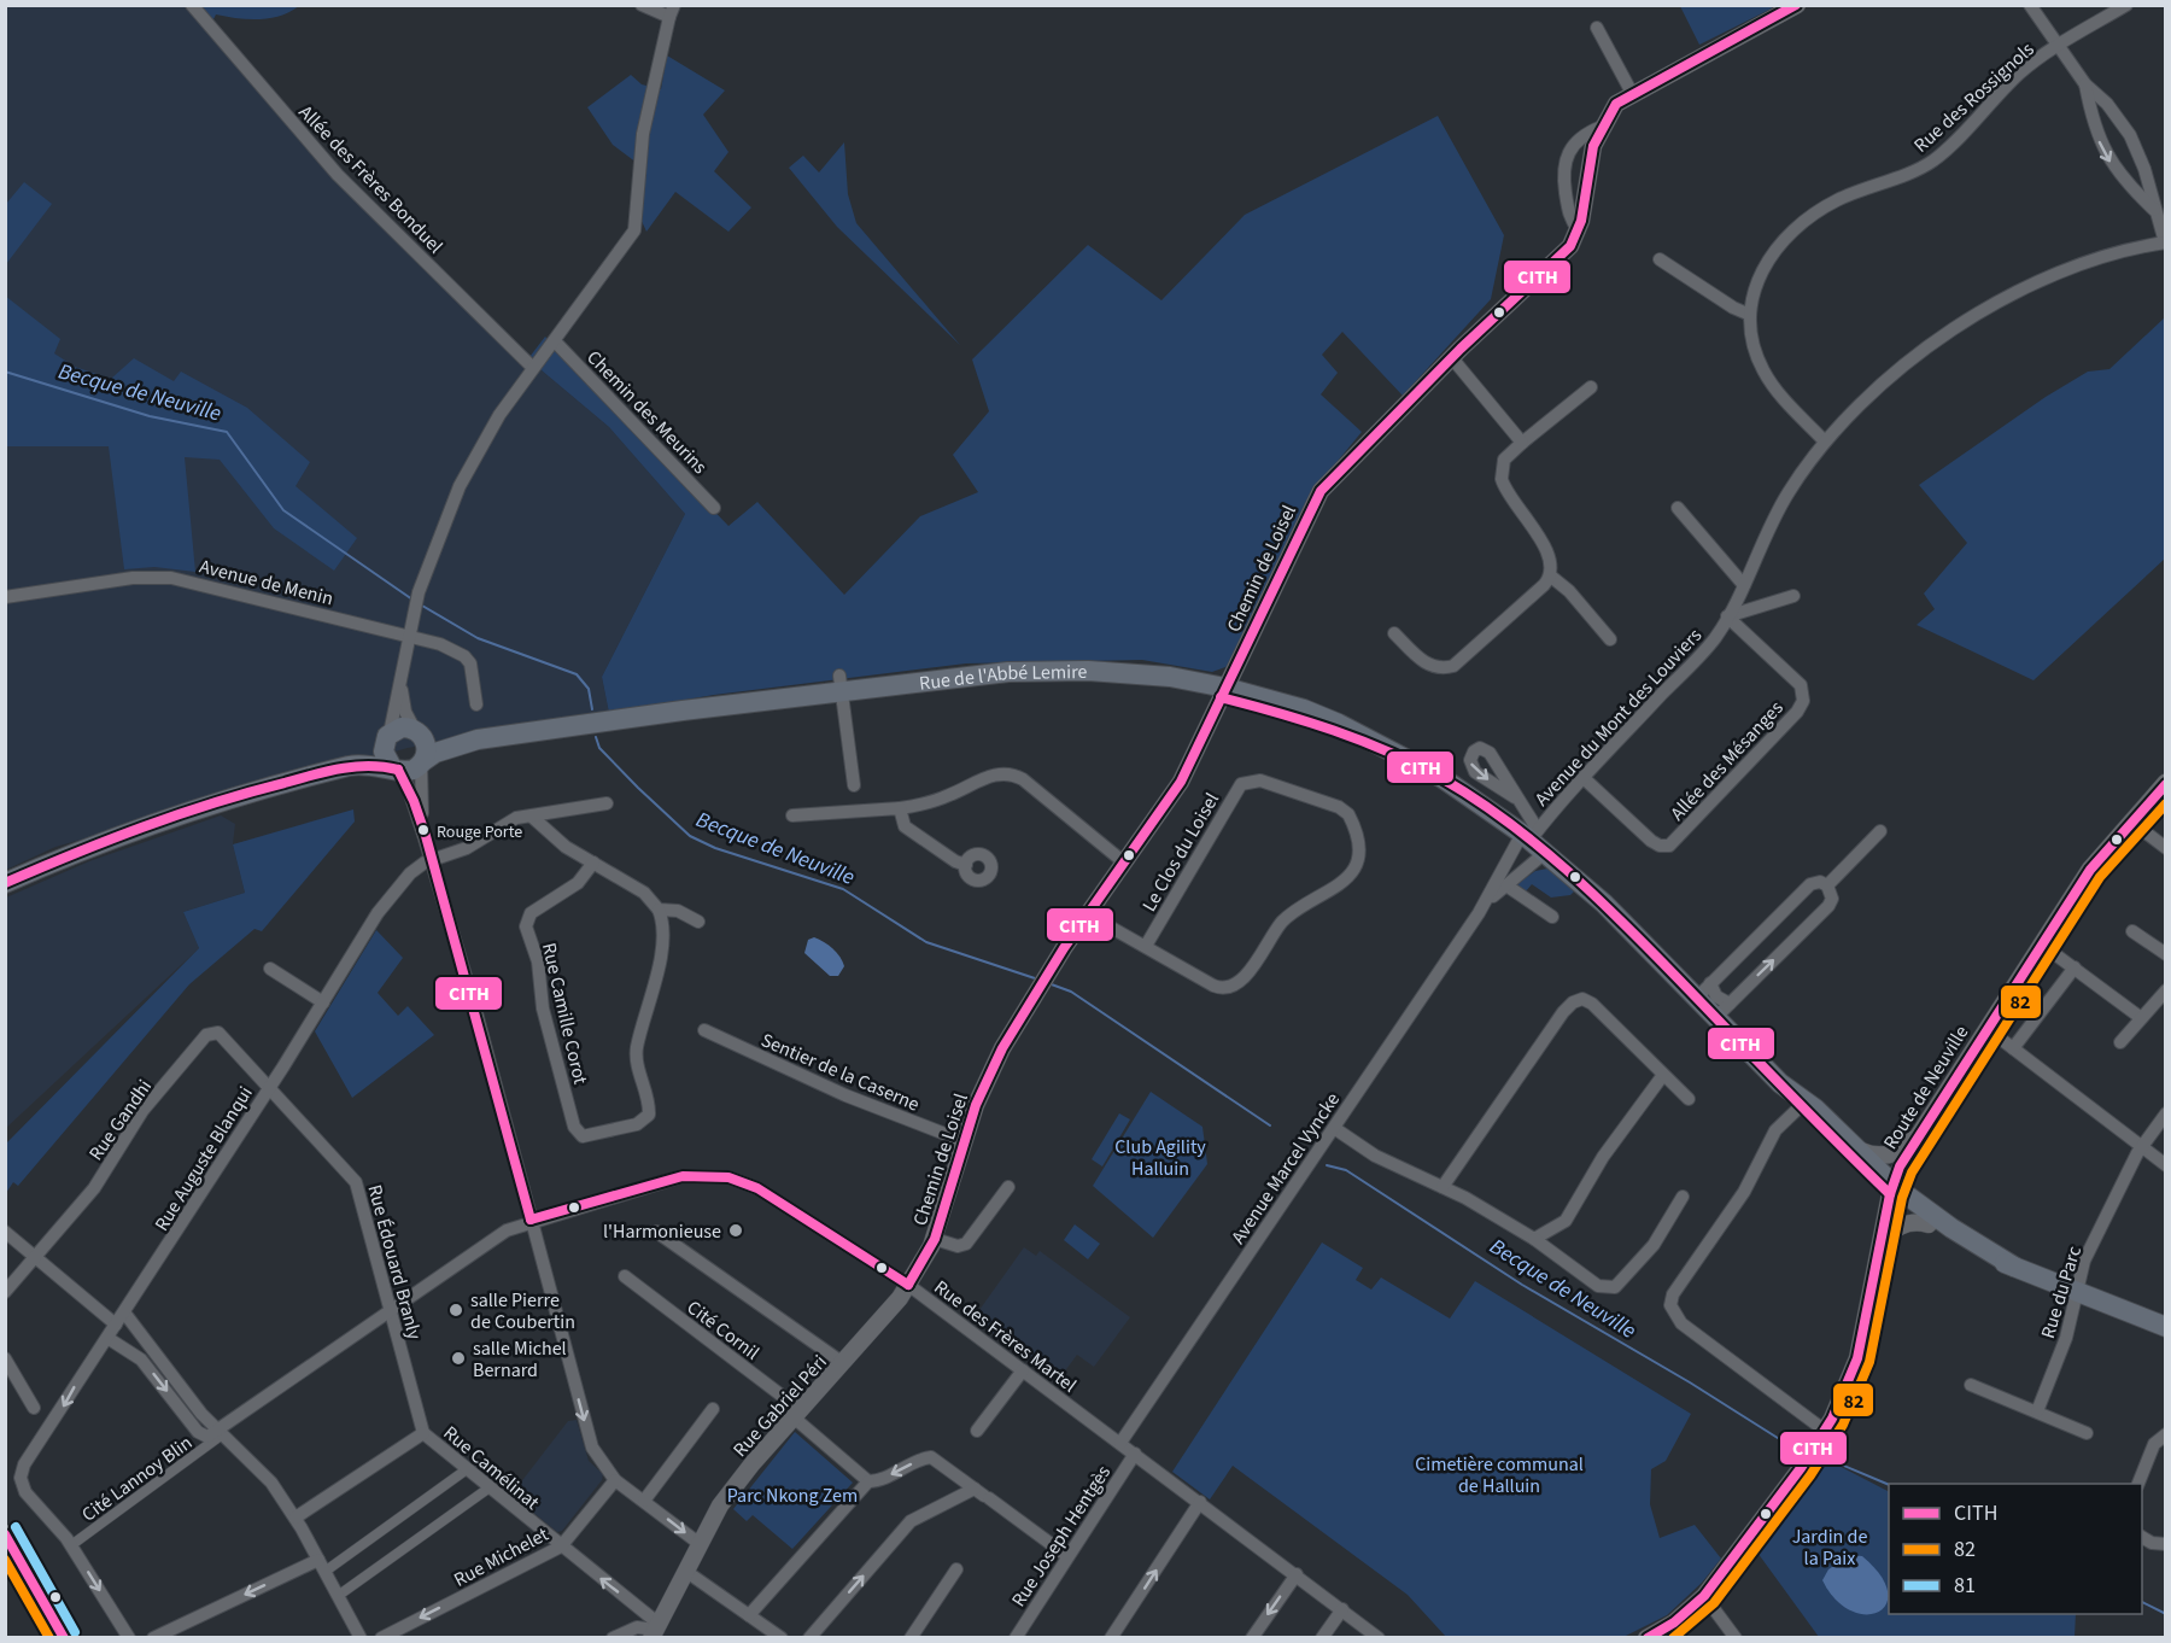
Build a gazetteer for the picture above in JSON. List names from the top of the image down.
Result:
{
  "streets": {
    "main road": ["Rue de l'Abbé Lemire", "Route de Neuville"],
    "street": [
      "Rue des Rossignols",
      "Allée des Frères Bonduel",
      "Chemin des Meurins",
      "Chemin de Loisel",
      "Avenue de Menin",
      "Avenue du Mont des Louviers",
      "Allée des Mésanges",
      "Le Clos du Loisel",
      "Rue Camille Corot",
      "Sentier de la Caserne",
      "Rue Gandhi",
      "Rue Auguste Blanqui",
      "Avenue Marcel Vyncke",
      "Rue Édouard Branly",
      "Rue du Parc",
      "Cité Cornil",
      "Rue des Frères Martel",
      "Rue Gabriel Péri",
      "Rue Camélinat",
      "Cité Lannoy Blin",
      "Rue Joseph Hentgès",
      "Rue Michelet"
    ]
  },
  "crossings": [
    ["Rue des Rossignols", "Avenue du Mont des Louviers"],
    ["Chemin de Loisel", "Rue de l'Abbé Lemire"],
    ["Chemin de Loisel", "Le Clos du Loisel"],
    ["Chemin de Loisel", "Sentier de la Caserne"],
    ["Chemin de Loisel", "Rue des Frères Martel"],
    ["Chemin de Loisel", "Rue Gabriel Péri"],
    ["Rue de l'Abbé Lemire", "Avenue du Mont des Louviers"],
    ["Rue de l'Abbé Lemire", "Route de Neuville"],
    ["Rue de l'Abbé Lemire", "Avenue Marcel Vyncke"],
    ["Avenue du Mont des Louviers", "Allée des Mésanges"],
    ["Avenue du Mont des Louviers", "Avenue Marcel Vyncke"],
    ["Rue Gandhi", "Rue Auguste Blanqui"],
    ["Rue Gandhi", "Rue Édouard Branly"],
    ["Rue Auguste Blanqui", "Rue Édouard Branly"],
    ["Rue Auguste Blanqui", "Cité Lannoy Blin"],
    ["Avenue Marcel Vyncke", "Rue des Frères Martel"],
    ["Rue Édouard Branly", "Rue des Frères Martel"],
    ["Rue Édouard Branly", "Rue Camélinat"],
    ["Cité Cornil", "Rue Gabriel Péri"],
    ["Rue des Frères Martel", "Rue Gabriel Péri"],
    ["Rue des Frères Martel", "Cité Lannoy Blin"],
    ["Rue des Frères Martel", "Rue Joseph Hentgès"],
    ["Rue Gabriel Péri", "Rue Camélinat"],
    ["Rue Camélinat", "Rue Michelet"]
  ],
  "water": ["Becque de Neuville"],
  "parks": [
    "Club Agility Halluin",
    "Cimetière communal de Halluin",
    "Parc Nkong Zem",
    "Jardin de la Paix"
  ],
  "places": [
    "Rouge Porte",
    "l'Harmonieuse",
    "salle Pierre de Coubertin",
    "salle Michel Bernard"
  ],
  "lines": ["transit line CITH", "transit line 82", "transit line 81"],
  "legend": ["CITH", "82", "81"]
}
